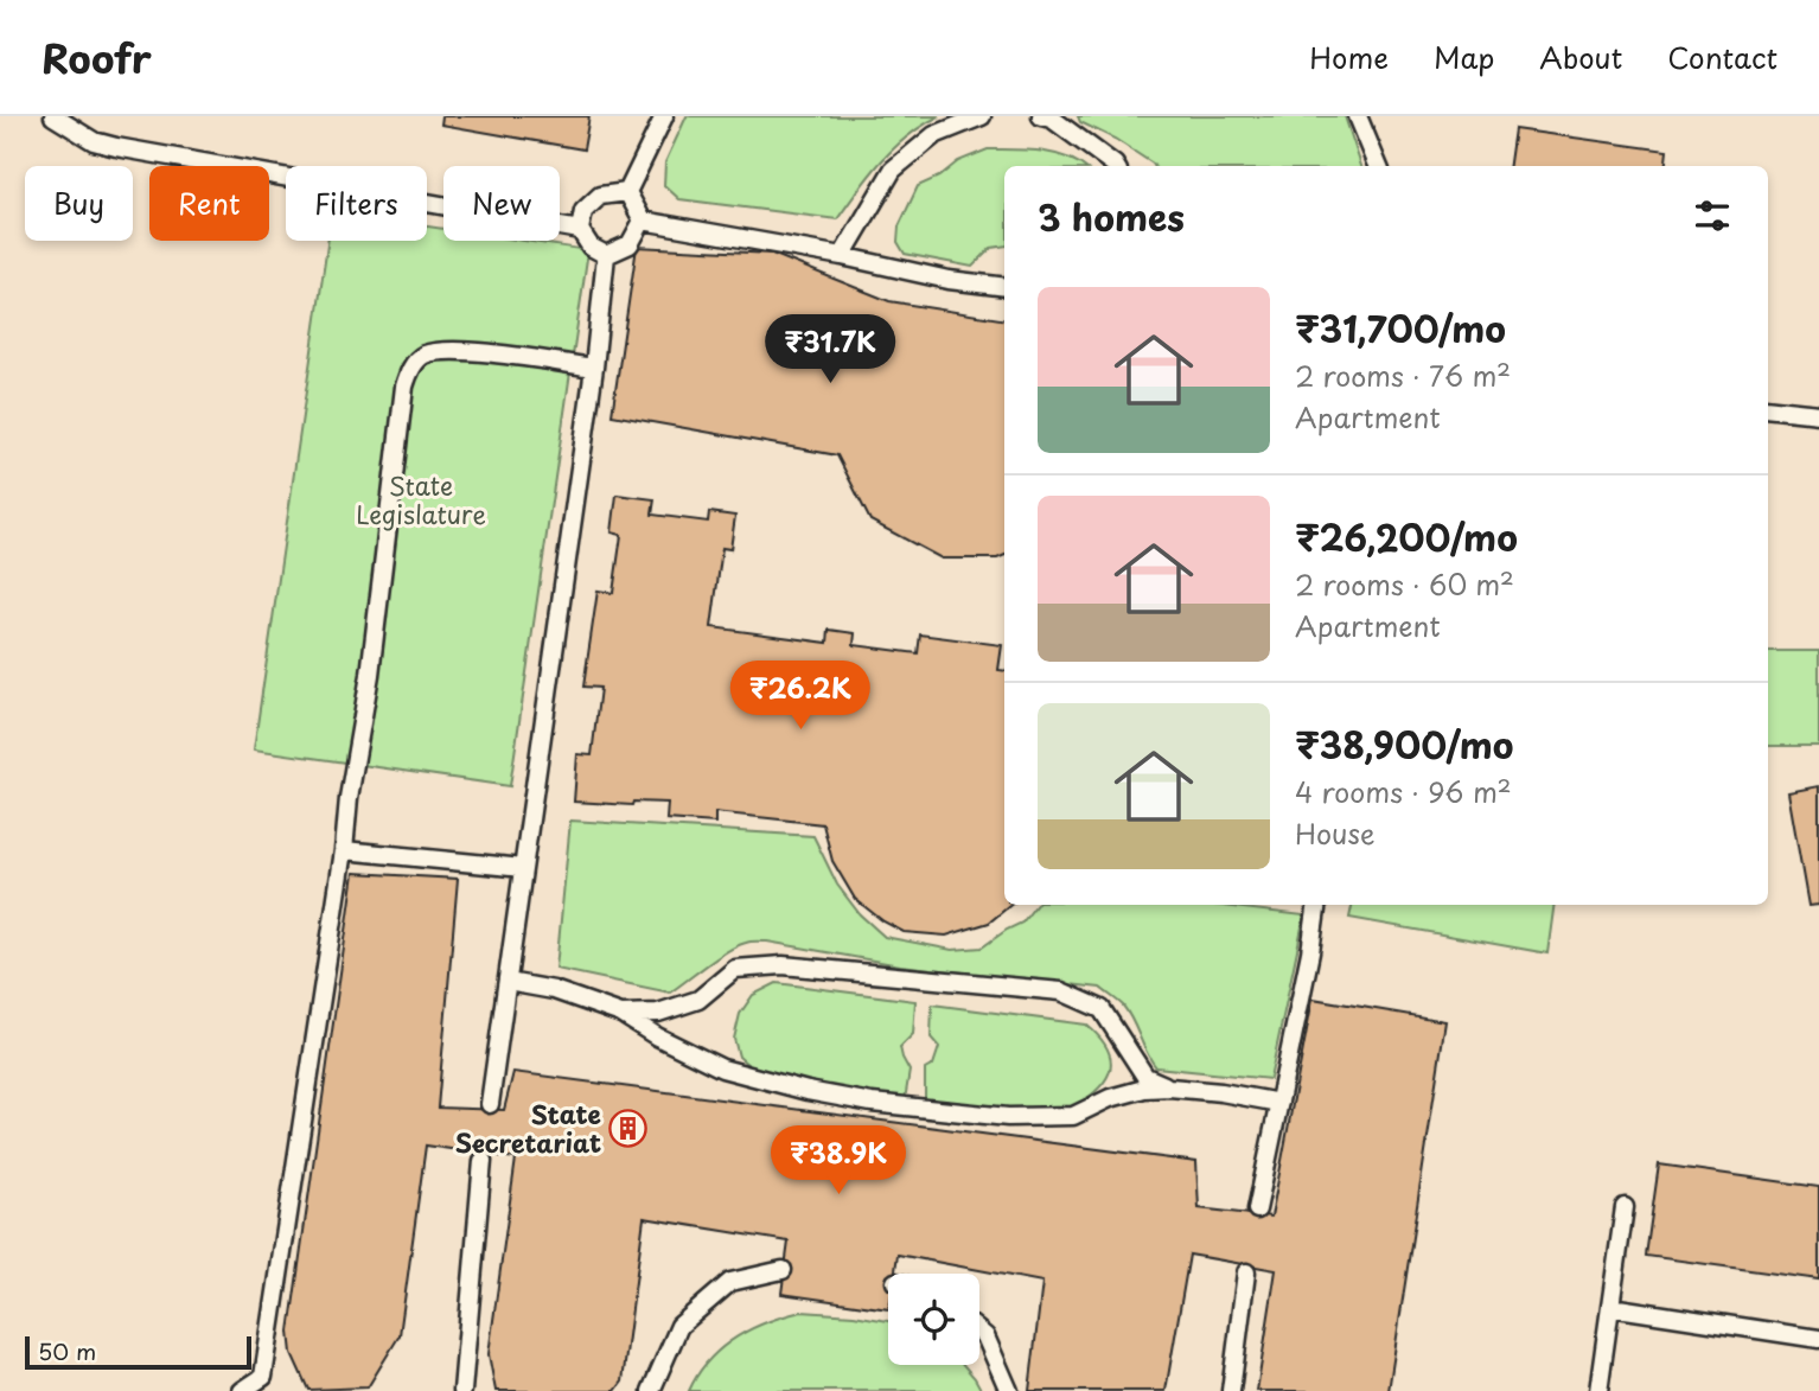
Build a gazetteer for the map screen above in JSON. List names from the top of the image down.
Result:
{
  "parks": ["State Legislature"],
  "places": {
    "building": ["State Secretariat"]
  },
  "scale_bar": "50 m",
  "page": {
    "header": "Roofr",
    "nav": [
      "Home",
      "Map",
      "About",
      "Contact"
    ],
    "chip": [
      "Buy",
      "Rent",
      "Filters",
      "New"
    ],
    "heading": "3 homes",
    "list": [
      {
        "name": "₹31,700/mo",
        "note": "2 rooms · 76 m² · Apartment"
      },
      {
        "name": "₹26,200/mo",
        "note": "2 rooms · 60 m² · Apartment"
      },
      {
        "name": "₹38,900/mo",
        "note": "4 rooms · 96 m² · House"
      }
    ],
    "price": ["₹31.7K", "₹26.2K", "₹38.9K"],
    "scale": "50 m"
  }
}
